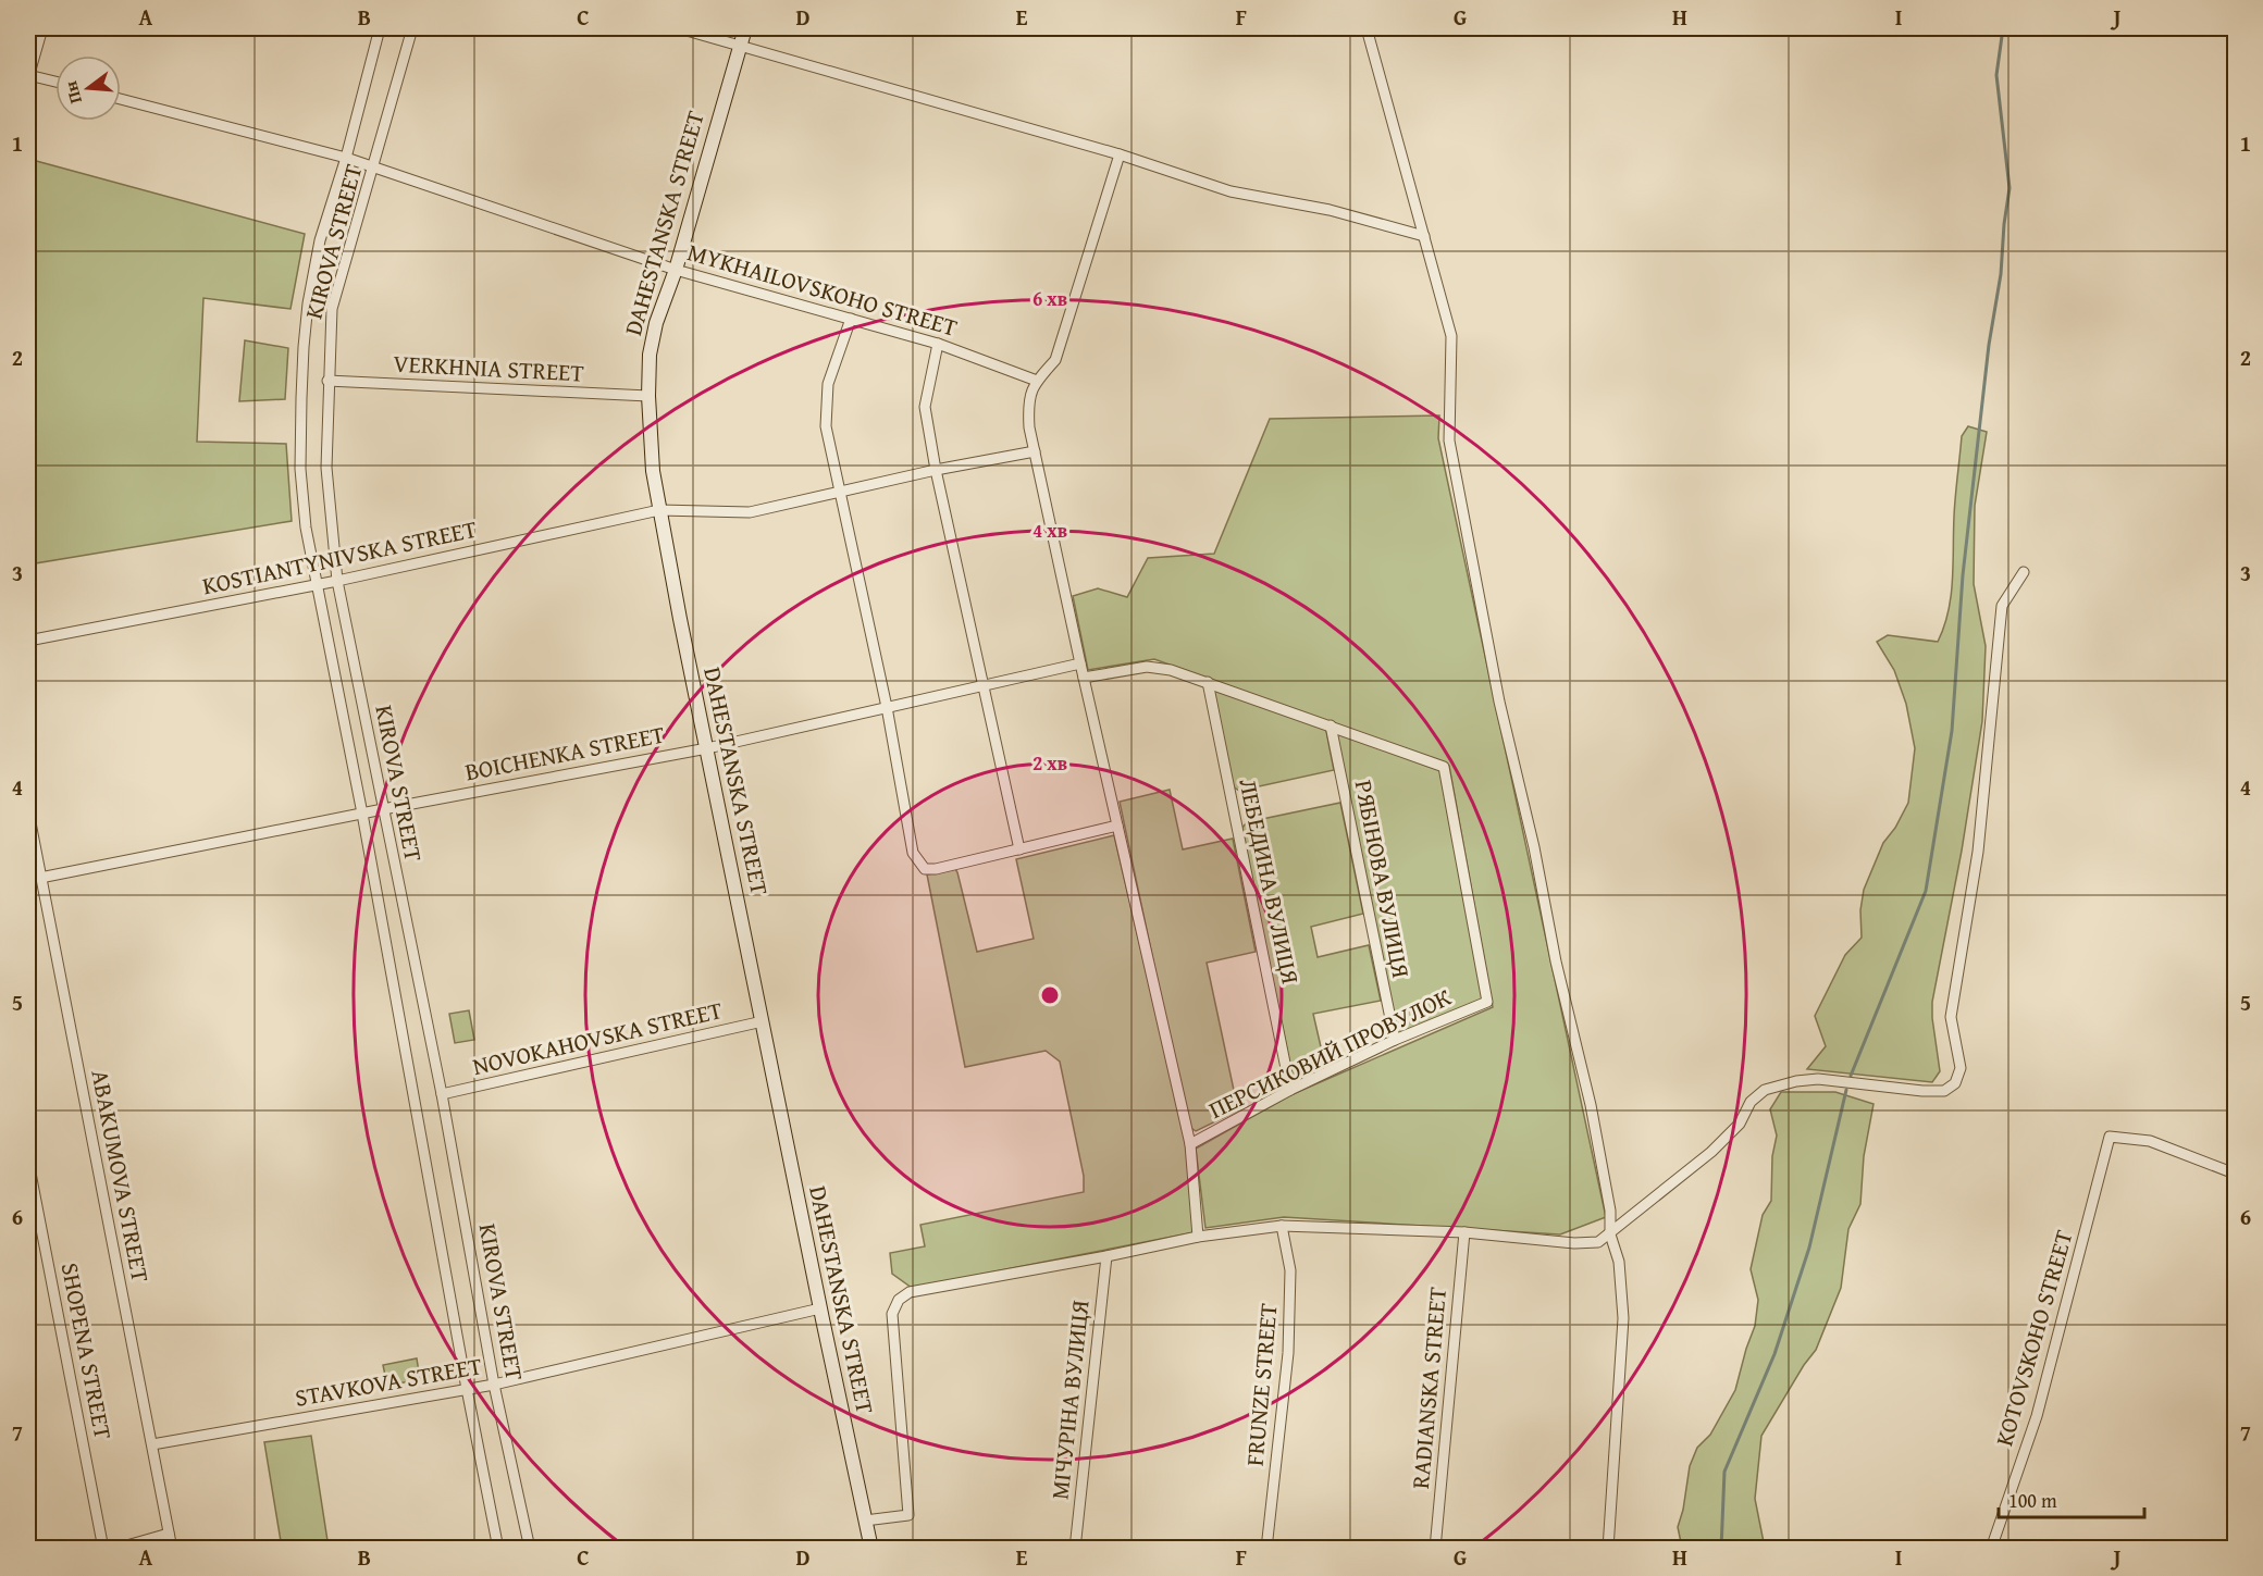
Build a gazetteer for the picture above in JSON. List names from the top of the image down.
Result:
{
  "streets": {
    "street": [
      "DAHESTANSKA STREET",
      "KIROVA STREET",
      "MYKHAILOVSKOHO STREET",
      "VERKHNIA STREET",
      "KOSTIANTYNIVSKA STREET",
      "BOICHENKA STREET",
      "РЯБІНОВА ВУЛИЦЯ",
      "ЛЕБЕДИНА ВУЛИЦЯ",
      "NOVOKAHOVSKA STREET",
      "ПЕРСИКОВИЙ ПРОВУЛОК",
      "ABAKUMOVA STREET",
      "KOTOVSKOHO STREET",
      "SHOPENA STREET",
      "STAVKOVA STREET",
      "FRUNZE STREET",
      "RADIANSKA STREET",
      "МІЧУРІНА ВУЛИЦЯ"
    ]
  },
  "crossings": [
    ["DAHESTANSKA STREET", "MYKHAILOVSKOHO STREET"],
    ["DAHESTANSKA STREET", "VERKHNIA STREET"],
    ["DAHESTANSKA STREET", "KOSTIANTYNIVSKA STREET"],
    ["DAHESTANSKA STREET", "BOICHENKA STREET"],
    ["DAHESTANSKA STREET", "NOVOKAHOVSKA STREET"],
    ["DAHESTANSKA STREET", "STAVKOVA STREET"],
    ["KIROVA STREET", "MYKHAILOVSKOHO STREET"],
    ["KIROVA STREET", "VERKHNIA STREET"],
    ["KIROVA STREET", "KOSTIANTYNIVSKA STREET"],
    ["KIROVA STREET", "BOICHENKA STREET"],
    ["KIROVA STREET", "NOVOKAHOVSKA STREET"],
    ["KIROVA STREET", "STAVKOVA STREET"],
    ["BOICHENKA STREET", "ABAKUMOVA STREET"],
    ["РЯБІНОВА ВУЛИЦЯ", "ПЕРСИКОВИЙ ПРОВУЛОК"],
    ["ЛЕБЕДИНА ВУЛИЦЯ", "ПЕРСИКОВИЙ ПРОВУЛОК"],
    ["ABAKUMOVA STREET", "STAVKOVA STREET"]
  ],
  "scale_bar": "100 m",
  "north": "left",
  "grid": {
    "columns": [
      "A",
      "B",
      "C",
      "D",
      "E",
      "F",
      "G",
      "H",
      "I",
      "J"
    ],
    "rows": [
      "1",
      "2",
      "3",
      "4",
      "5",
      "6",
      "7"
    ]
  },
  "rings": ["6 хв", "4 хв", "2 хв"]
}
